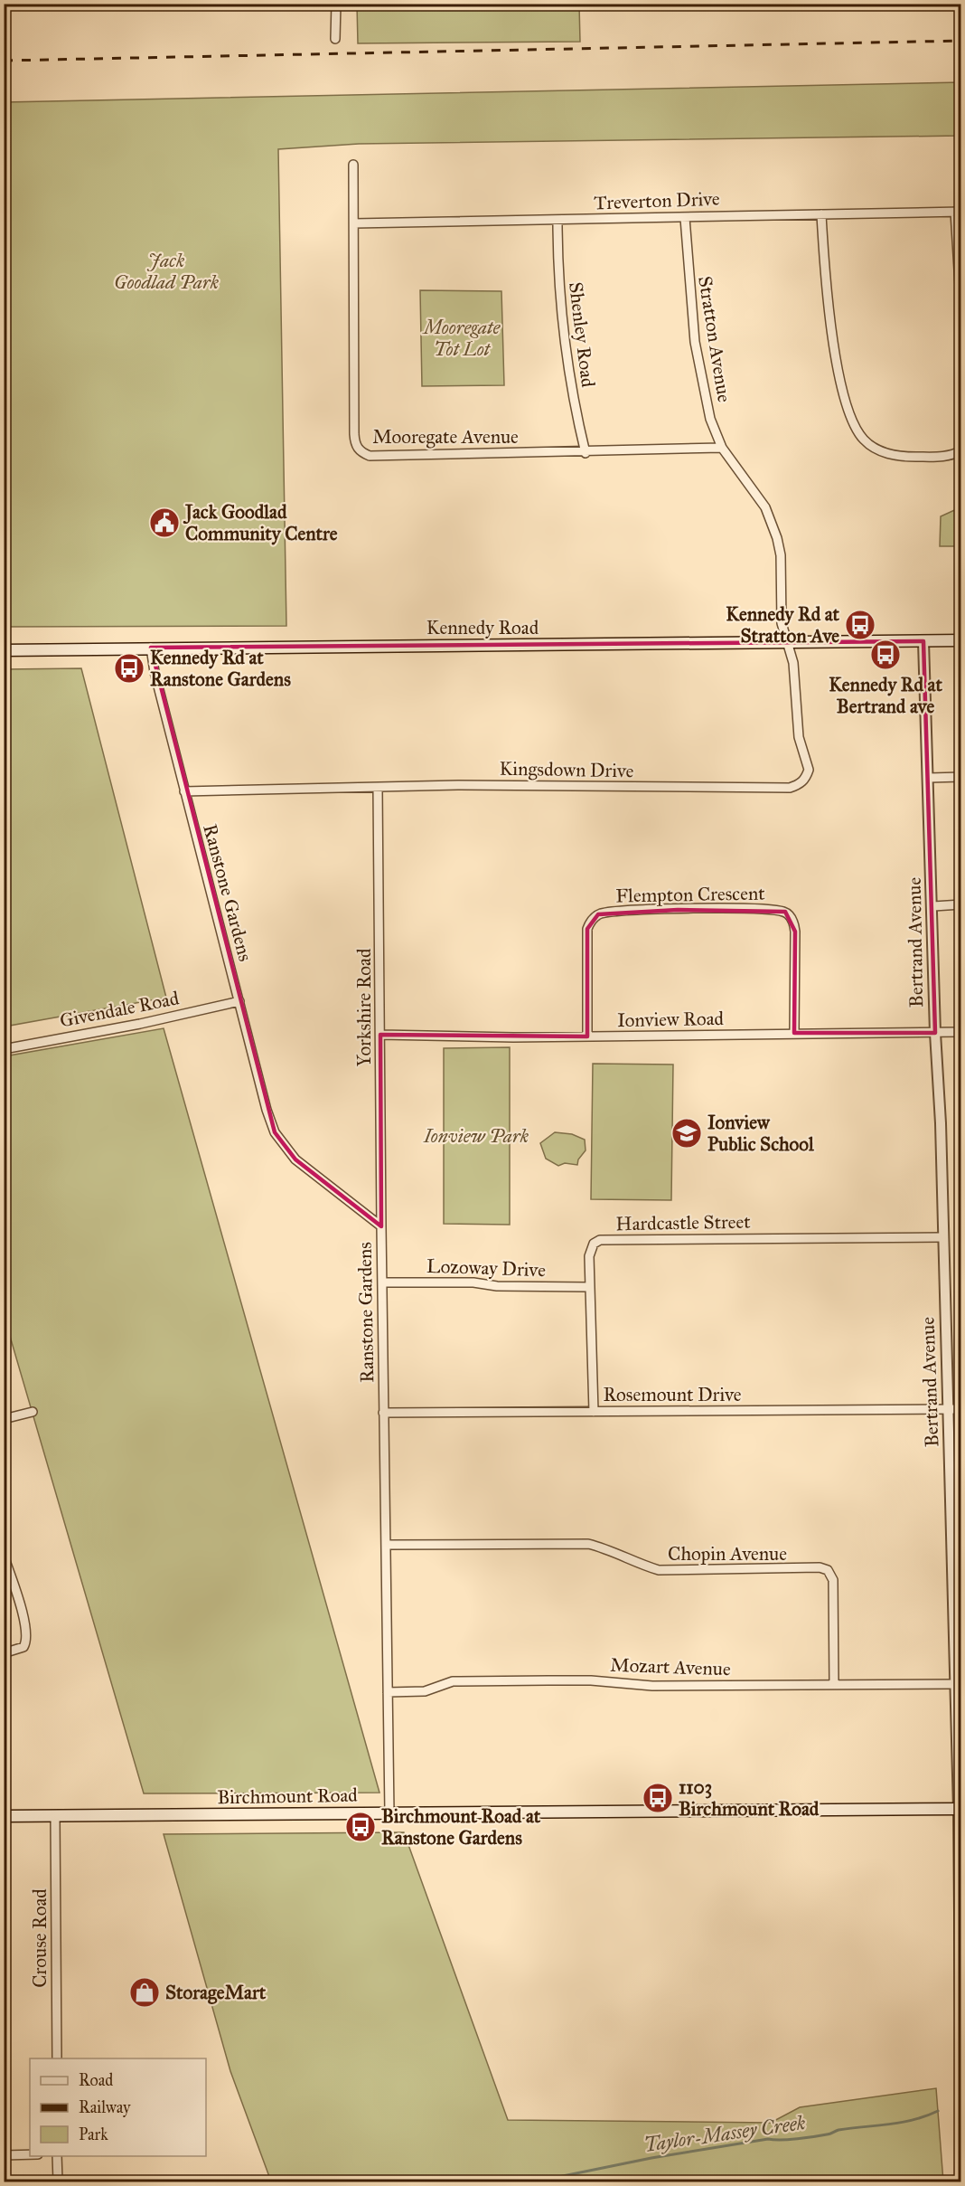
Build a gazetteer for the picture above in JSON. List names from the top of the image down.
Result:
{
  "streets": {
    "main road": ["Kennedy Road", "Birchmount Road"],
    "street": [
      "Treverton Drive",
      "Shenley Road",
      "Stratton Avenue",
      "Mooregate Avenue",
      "Kingsdown Drive",
      "Ranstone Gardens",
      "Flempton Crescent",
      "Bertrand Avenue",
      "Yorkshire Road",
      "Givendale Road",
      "Ionview Road",
      "Hardcastle Street",
      "Lozoway Drive",
      "Rosemount Drive",
      "Chopin Avenue",
      "Mozart Avenue",
      "Crouse Road"
    ]
  },
  "crossings": [
    ["Treverton Drive", "Shenley Road"],
    ["Treverton Drive", "Stratton Avenue"],
    ["Treverton Drive", "Mooregate Avenue"],
    ["Shenley Road", "Mooregate Avenue"],
    ["Stratton Avenue", "Mooregate Avenue"],
    ["Stratton Avenue", "Kennedy Road"],
    ["Stratton Avenue", "Kingsdown Drive"],
    ["Kennedy Road", "Kingsdown Drive"],
    ["Kennedy Road", "Ranstone Gardens"],
    ["Kennedy Road", "Bertrand Avenue"],
    ["Kingsdown Drive", "Ranstone Gardens"],
    ["Kingsdown Drive", "Yorkshire Road"],
    ["Ranstone Gardens", "Yorkshire Road"],
    ["Ranstone Gardens", "Givendale Road"],
    ["Ranstone Gardens", "Lozoway Drive"],
    ["Ranstone Gardens", "Rosemount Drive"],
    ["Ranstone Gardens", "Chopin Avenue"],
    ["Ranstone Gardens", "Mozart Avenue"],
    ["Ranstone Gardens", "Birchmount Road"],
    ["Flempton Crescent", "Ionview Road"],
    ["Bertrand Avenue", "Ionview Road"],
    ["Bertrand Avenue", "Hardcastle Street"],
    ["Bertrand Avenue", "Rosemount Drive"],
    ["Bertrand Avenue", "Mozart Avenue"],
    ["Bertrand Avenue", "Birchmount Road"],
    ["Yorkshire Road", "Ionview Road"],
    ["Hardcastle Street", "Lozoway Drive"],
    ["Hardcastle Street", "Rosemount Drive"],
    ["Chopin Avenue", "Mozart Avenue"],
    ["Birchmount Road", "Crouse Road"]
  ],
  "water": ["Taylor-Massey Creek"],
  "parks": ["Jack Goodlad Park", "Mooregate Tot Lot", "Ionview Park"],
  "places": {
    "public building": ["Jack Goodlad Community Centre"],
    "bus stop": [
      "Kennedy Rd at Stratton Ave",
      "Kennedy Rd at Bertrand ave",
      "Kennedy Rd at Ranstone Gardens",
      "1103 Birchmount Road",
      "Birchmount Road at Ranstone Gardens"
    ],
    "school or university": ["Ionview Public School"],
    "shop": ["StorageMart"]
  },
  "legend": ["Road", "Railway", "Park"]
}
